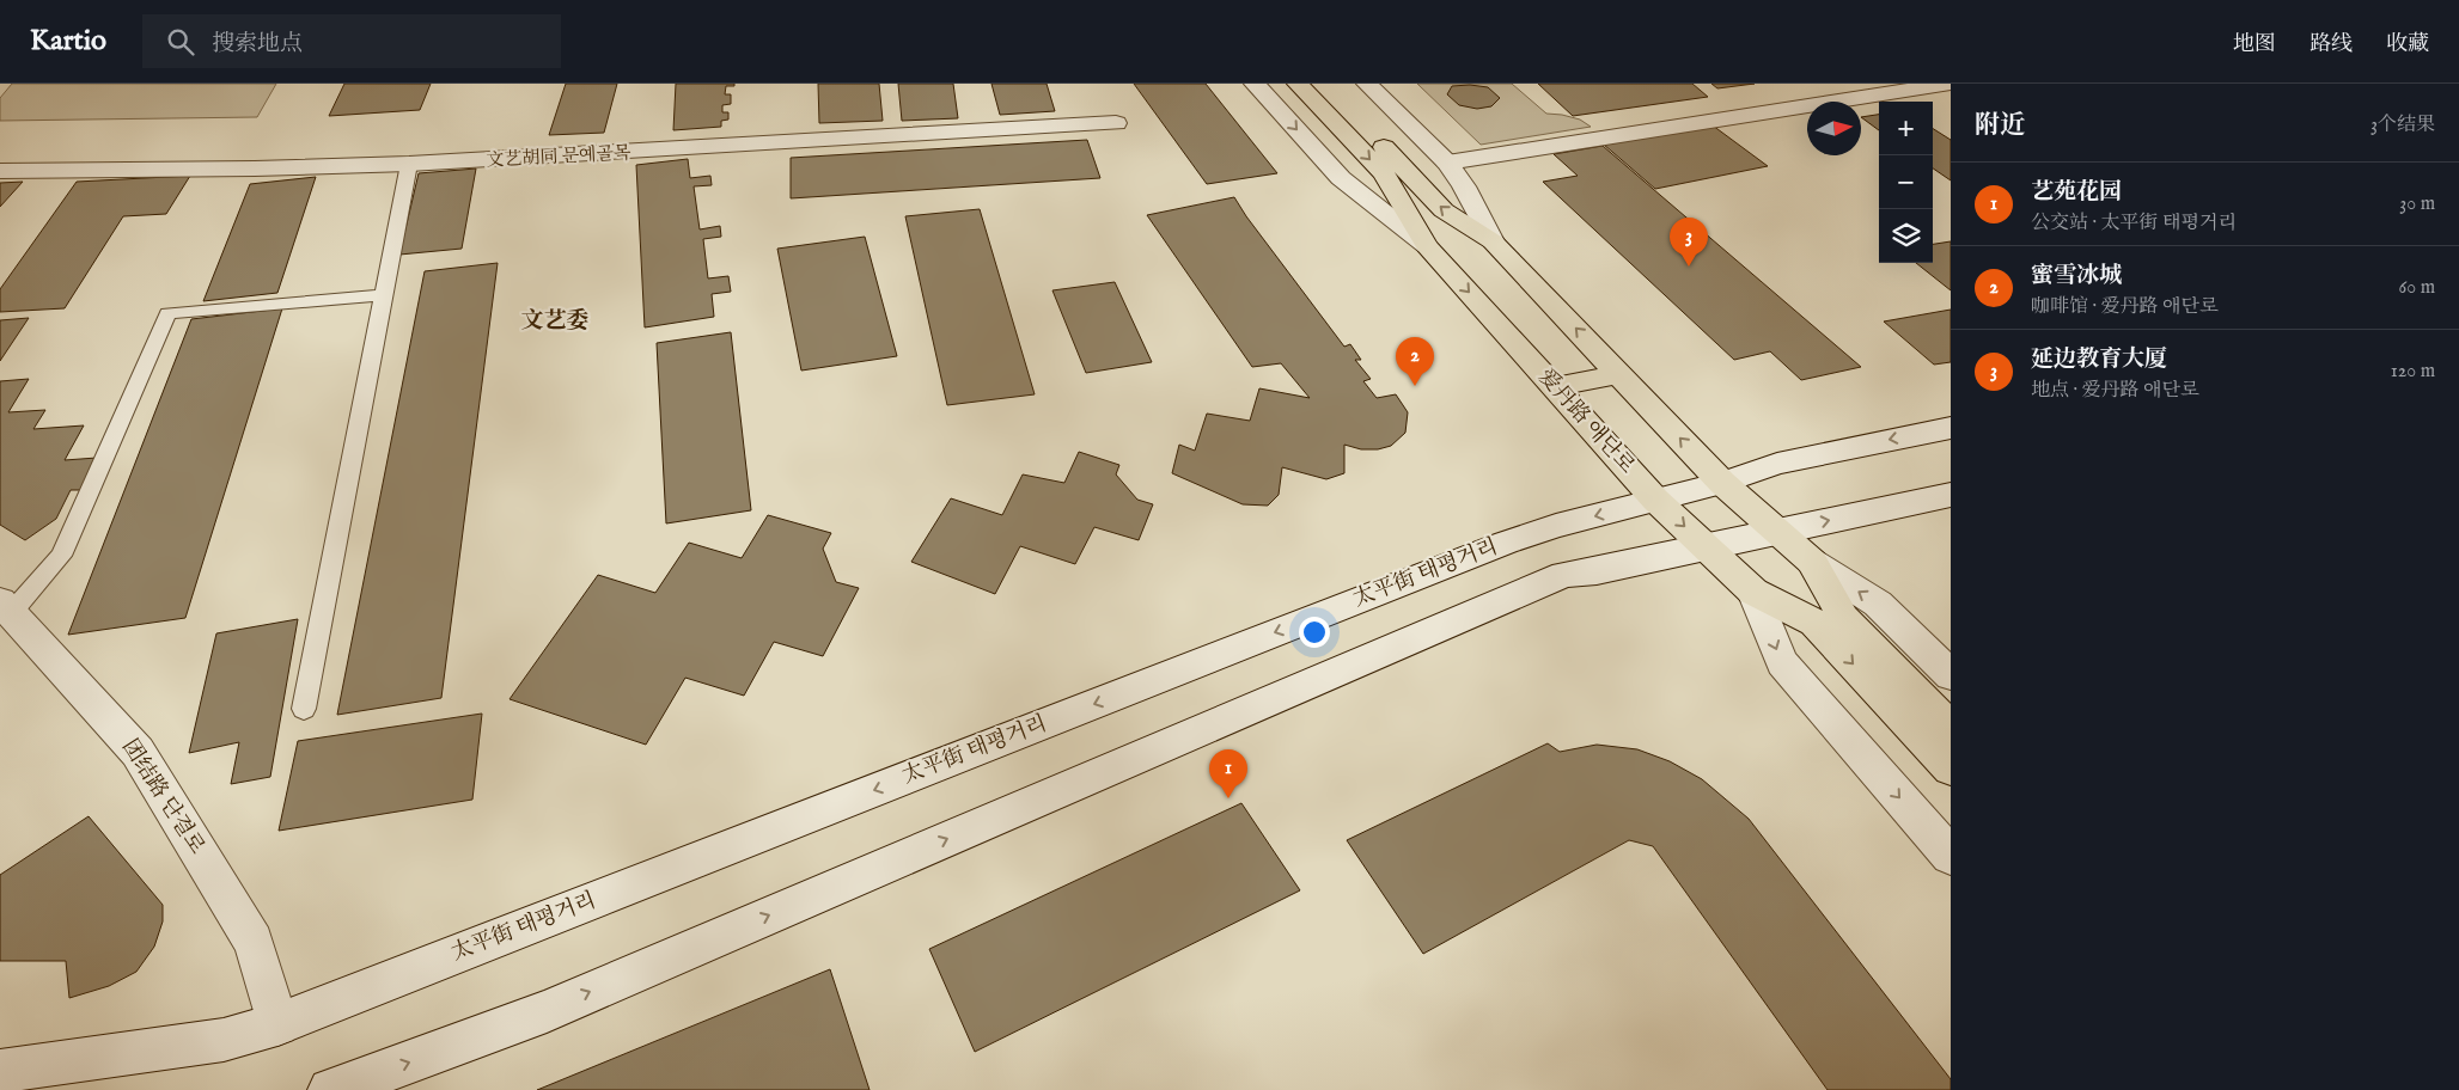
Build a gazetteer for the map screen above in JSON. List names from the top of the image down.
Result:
{
  "streets": {
    "main road": ["爱丹路 애단로"],
    "street": ["文艺胡同 문예골목", "太平街 태평거리", "团结路 단결로"]
  },
  "crossings": [
    ["爱丹路 애단로", "太平街 태평거리"],
    ["太平街 태평거리", "团结路 단결로"]
  ],
  "one_way": ["爱丹路 애단로"],
  "districts": ["文艺委"],
  "north": "right",
  "page": {
    "header": "Kartio",
    "search": "搜索地点",
    "nav": ["地图", "路线", "收藏"],
    "heading": ["附近", "3个结果"],
    "map_buttons": ["+", "−"],
    "list": [
      {
        "mark": "1",
        "name": "艺苑花园",
        "note": "公交站 · 太平街 태평거리",
        "value": "30 m"
      },
      {
        "mark": "2",
        "name": "蜜雪冰城",
        "note": "咖啡馆 · 爱丹路 애단로",
        "value": "60 m"
      },
      {
        "mark": "3",
        "name": "延边教育大厦",
        "note": "地点 · 爱丹路 애단로",
        "value": "120 m"
      }
    ],
    "pins": ["3", "2", "1"]
  }
}
